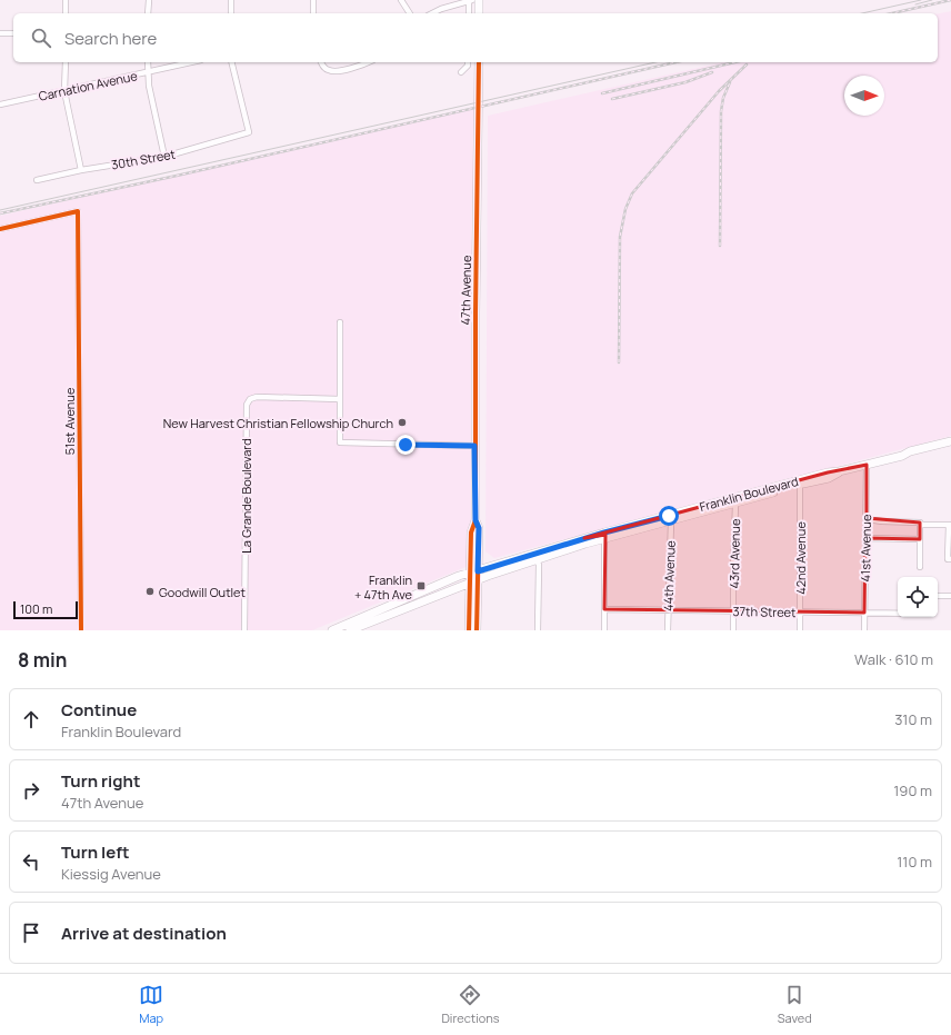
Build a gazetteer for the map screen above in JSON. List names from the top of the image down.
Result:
{
  "streets": {
    "main road": ["47th Avenue", "Franklin Boulevard"],
    "street": [
      "Carnation Avenue",
      "30th Street",
      "51st Avenue",
      "La Grande Boulevard",
      "41st Avenue",
      "43rd Avenue",
      "42nd Avenue",
      "44th Avenue",
      "37th Street"
    ]
  },
  "crossings": [
    ["47th Avenue", "Franklin Boulevard"],
    ["Franklin Boulevard", "41st Avenue"],
    ["Franklin Boulevard", "43rd Avenue"],
    ["Franklin Boulevard", "42nd Avenue"],
    ["Franklin Boulevard", "44th Avenue"],
    ["41st Avenue", "37th Street"],
    ["43rd Avenue", "37th Street"],
    ["42nd Avenue", "37th Street"],
    ["44th Avenue", "37th Street"]
  ],
  "places": {
    "other": ["New Harvest Christian Fellowship Church", "Goodwill Outlet"],
    "transit": ["Franklin + 47th Ave"]
  },
  "scale_bar": "100 m",
  "north": "right",
  "page": {
    "search": "Search here",
    "scale": "100 m",
    "heading": ["8 min", "Walk · 610 m"],
    "list": [
      ["Continue", "Franklin Boulevard", "310 m"],
      ["Turn right", "47th Avenue", "190 m"],
      ["Turn left", "Kiessig Avenue", "110 m"],
      "Arrive at destination"
    ],
    "nav": ["Map", "Directions", "Saved"]
  }
}
